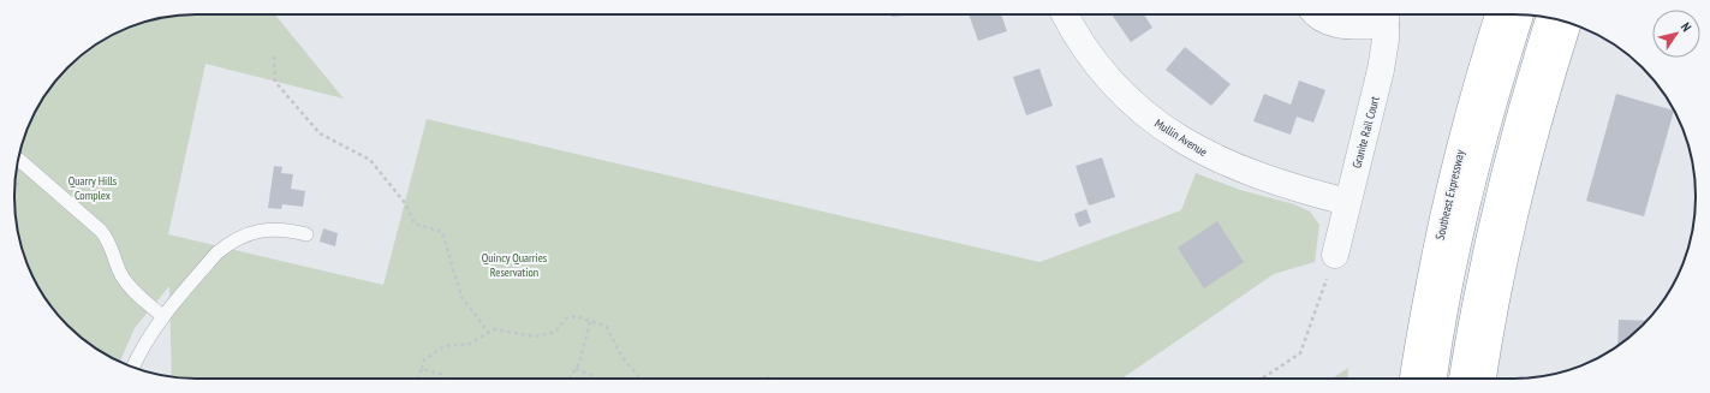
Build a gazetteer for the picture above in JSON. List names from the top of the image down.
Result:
{
  "streets": {
    "highway": ["Southeast Expressway"],
    "street": ["Granite Rail Court", "Mullin Avenue"]
  },
  "crossings": [
    ["Granite Rail Court", "Mullin Avenue"]
  ],
  "parks": ["Quarry Hills Complex", "Quincy Quarries Reservation"],
  "north": "top right"
}
